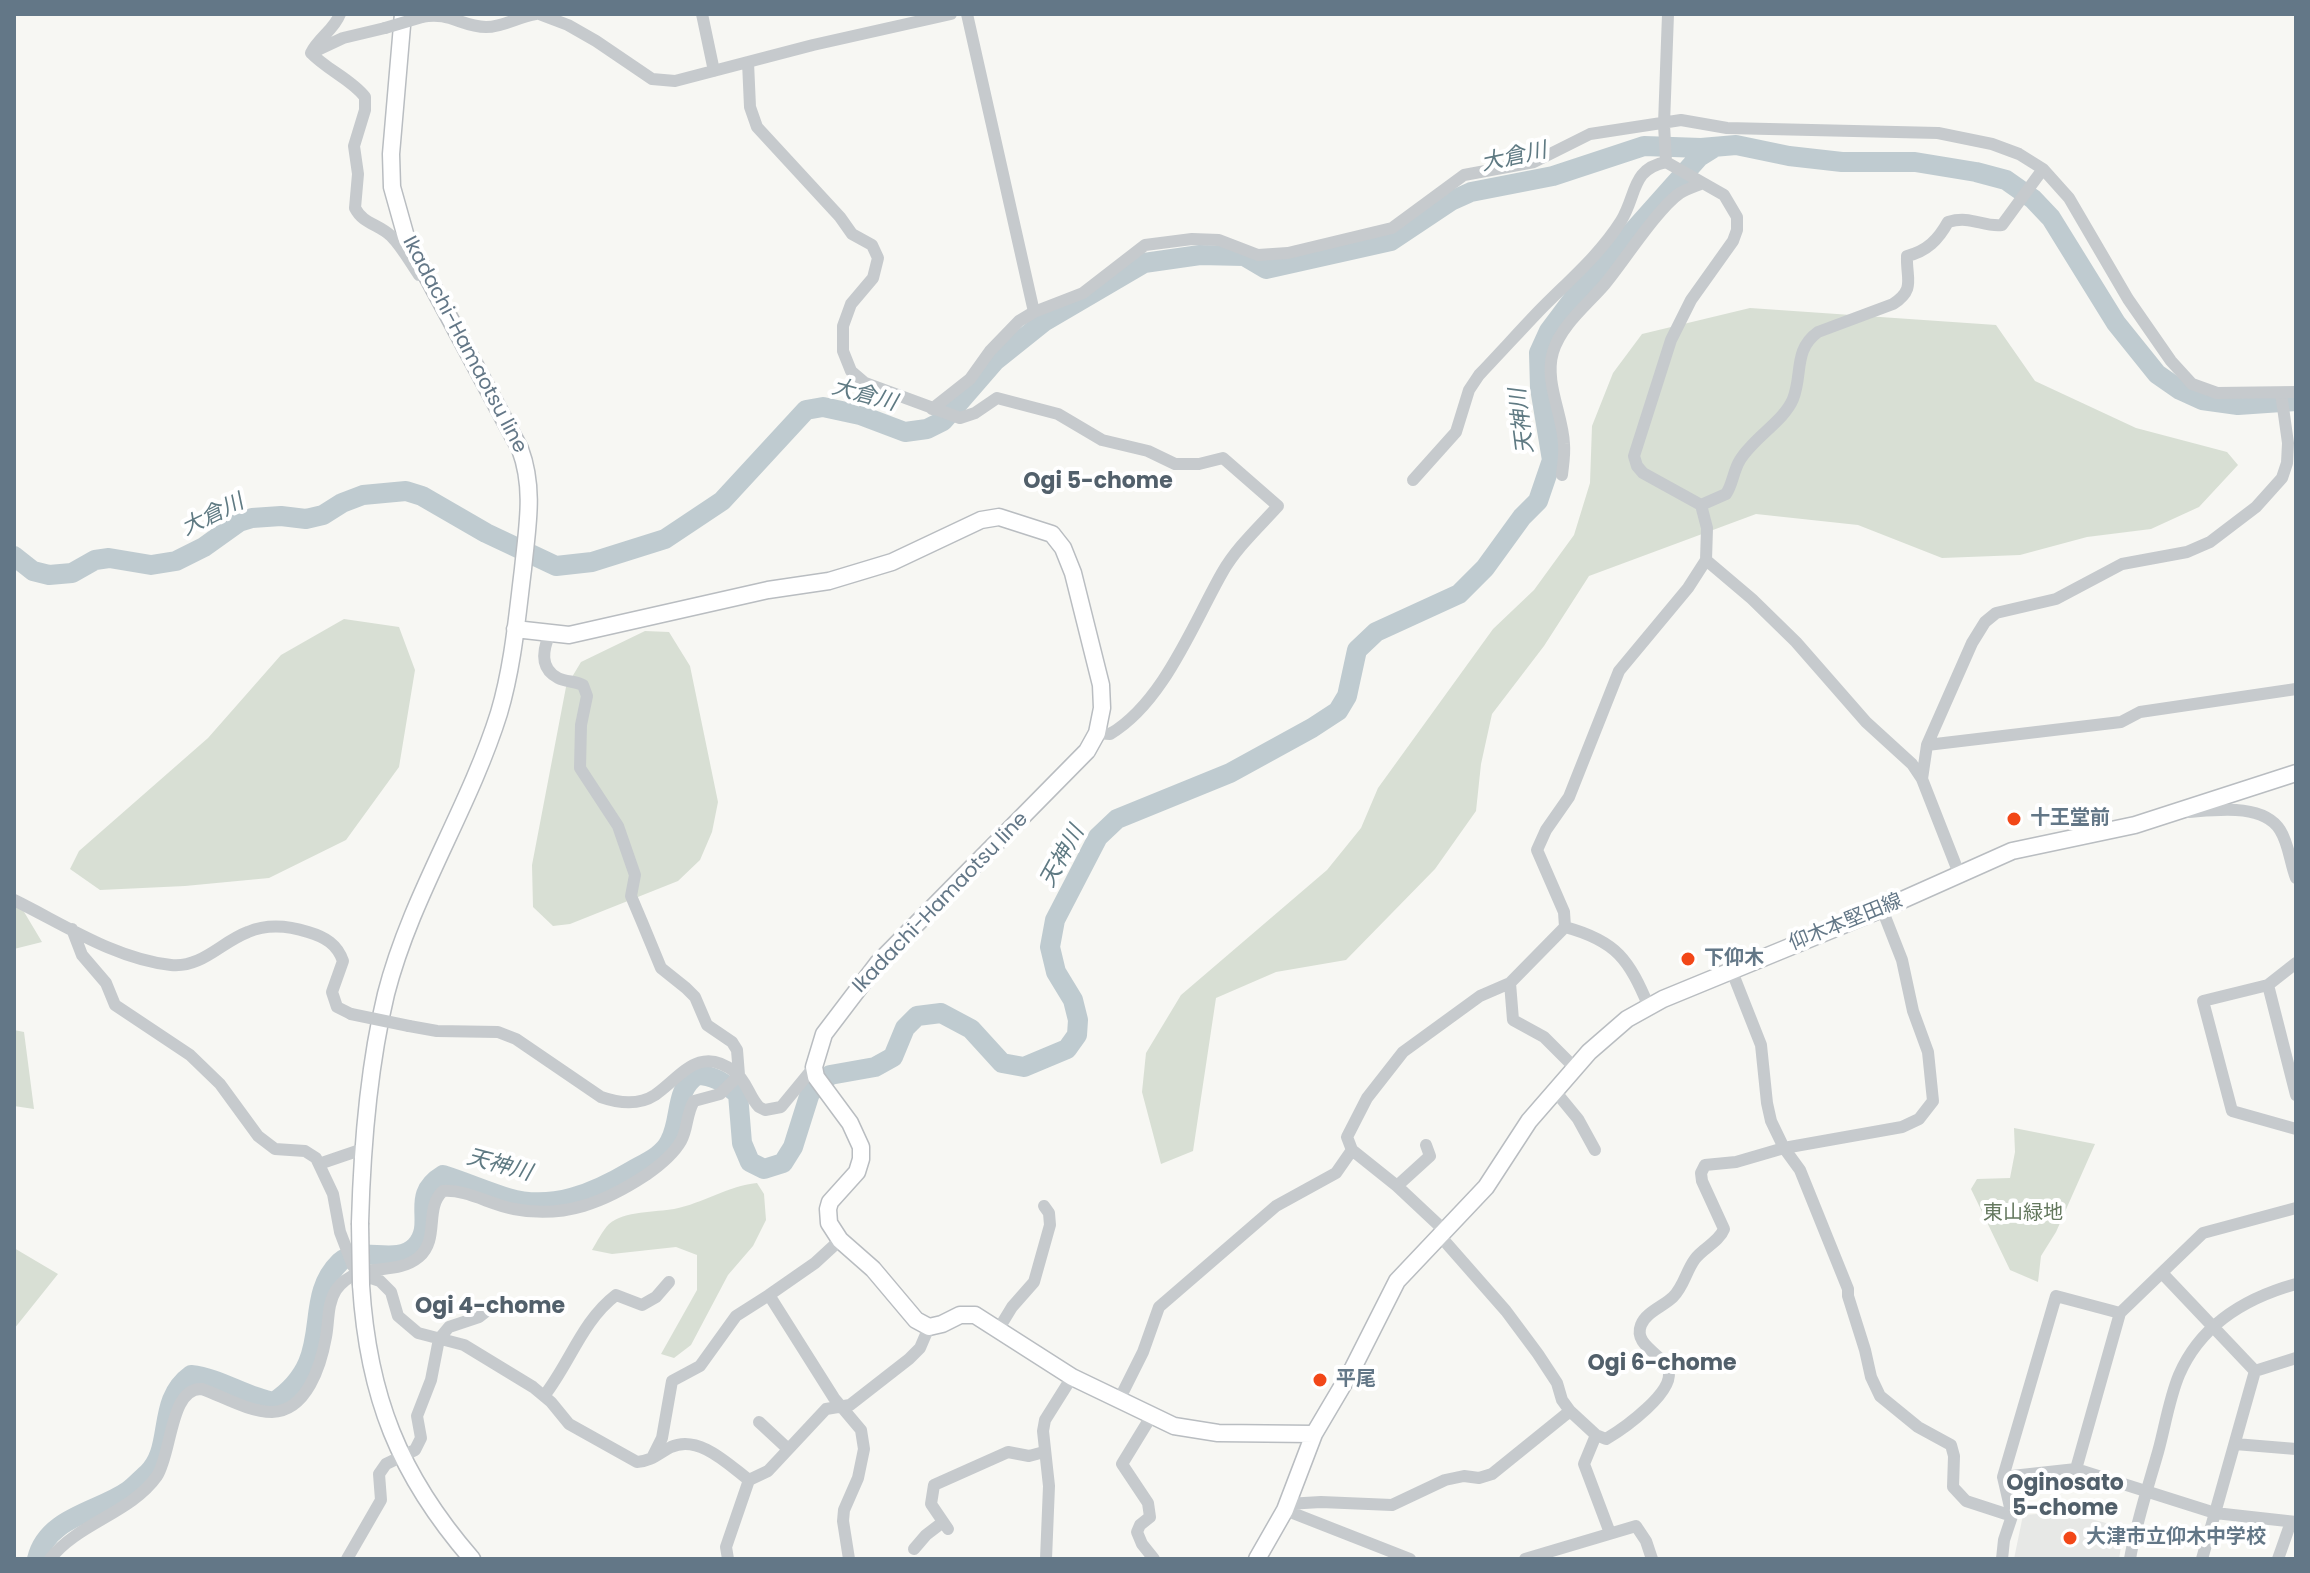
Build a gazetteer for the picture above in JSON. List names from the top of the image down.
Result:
{
  "streets": {
    "main road": ["Ikadachi-Hamaotsu line", "仰木本堅田線"]
  },
  "districts": [
    "Ogi 5-chome",
    "Ogi 4-chome",
    "Ogi 6-chome",
    "Oginosato 5-chome"
  ],
  "water": ["大倉川", "天神川"],
  "parks": ["東山緑地"],
  "places": [
    "十王堂前",
    "下仰木",
    "平尾",
    "大津市立仰木中学校"
  ]
}
